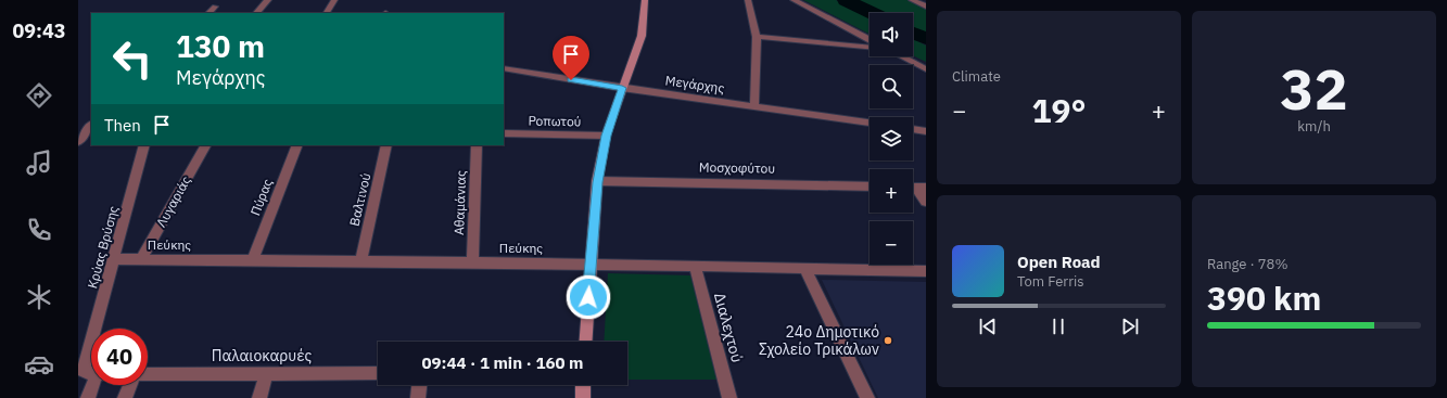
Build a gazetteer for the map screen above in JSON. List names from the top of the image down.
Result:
{
  "streets": {
    "street": [
      "Μεγάρχης",
      "Ροπωτού",
      "Μοσχοφύτου",
      "Πύρας",
      "Βαλτινού",
      "Λυγαριάς",
      "Αθαμάνιας",
      "Πεύκης",
      "Κρύας Βρύσης",
      "Διαλεχτού",
      "Παλαιοκαρυές"
    ]
  },
  "crossings": [
    ["Πύρας", "Πεύκης"],
    ["Βαλτινού", "Πεύκης"],
    ["Λυγαριάς", "Πεύκης"],
    ["Αθαμάνιας", "Πεύκης"],
    ["Πεύκης", "Κρύας Βρύσης"],
    ["Πεύκης", "Διαλεχτού"]
  ],
  "places": ["24ο Δημοτικό Σχολείο Τρικάλων"],
  "page": {
    "tabs": "09:43",
    "tile": [
      "Climate",
      ["32", "km/h"],
      ["Range · 78%", "390 km"]
    ],
    "map_buttons": ["+", "−"],
    "turn": ["130 m", "Μεγάρχης"],
    "heat": ["−", "19°", "+"],
    "then": "Then",
    "song": ["Open Road", "Tom Ferris"],
    "limit": "40",
    "trip": "09:44 · 1 min · 160 m"
  }
}
